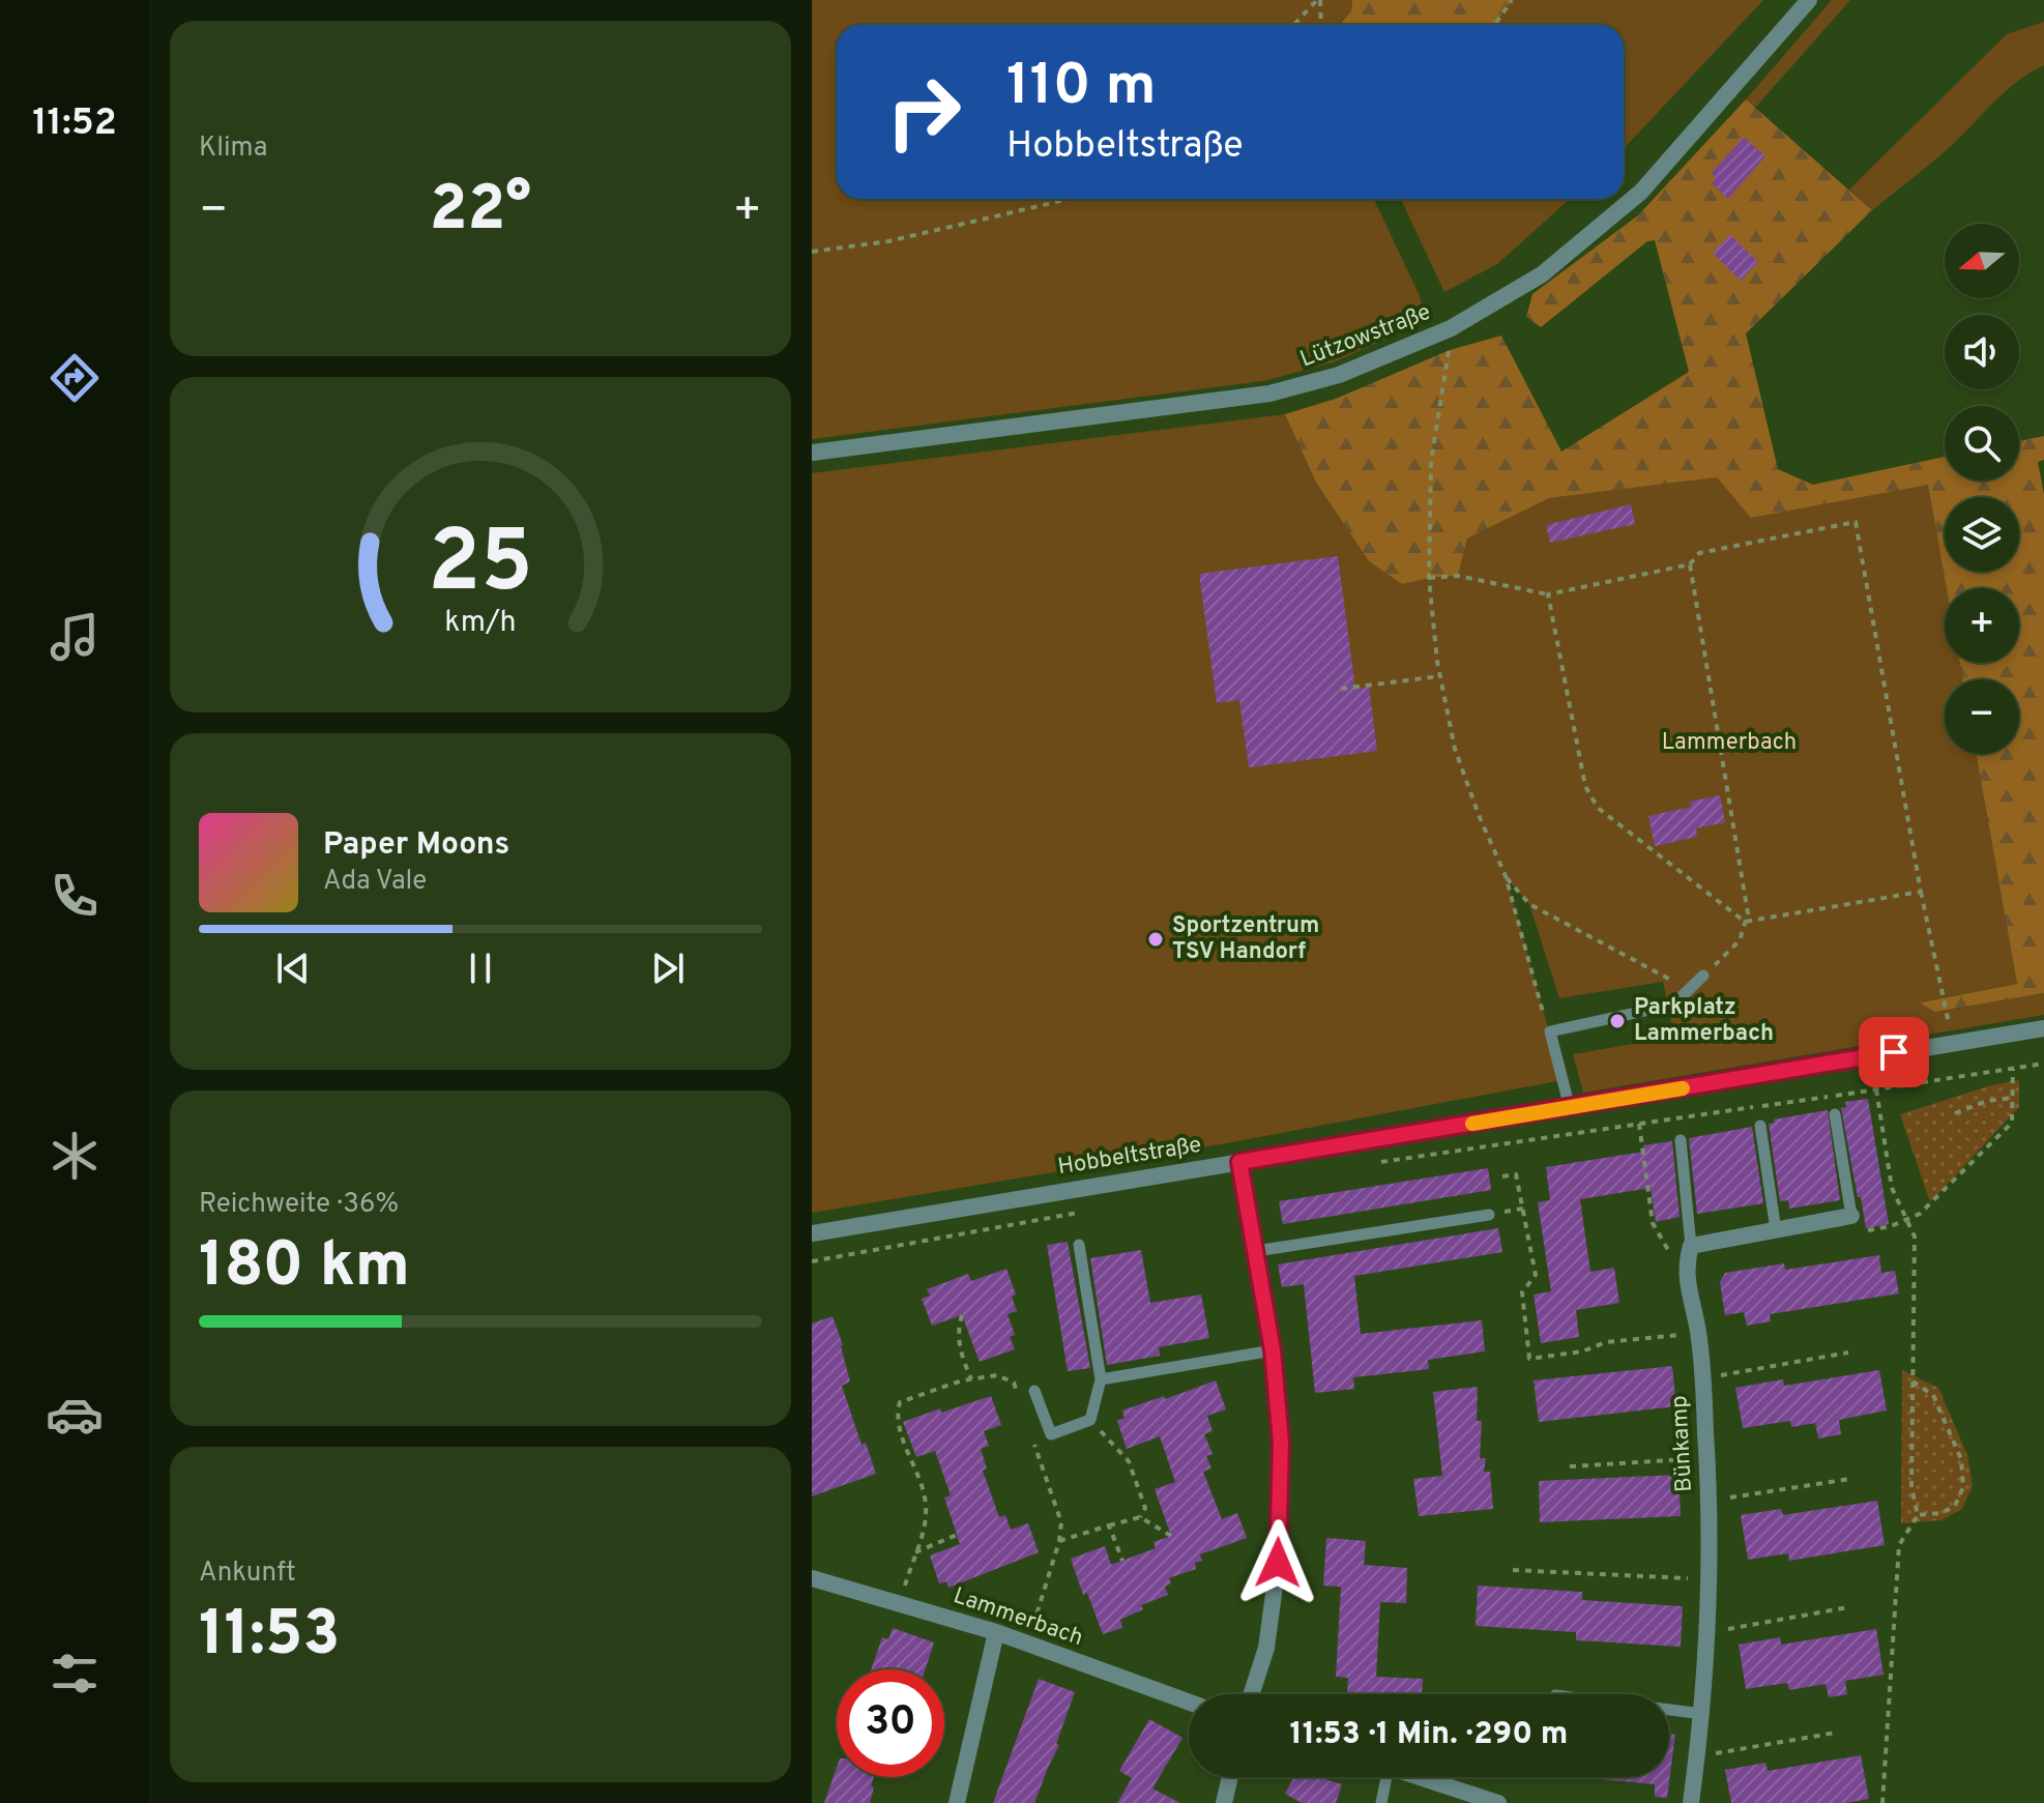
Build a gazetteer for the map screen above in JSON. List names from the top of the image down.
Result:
{
  "streets": {
    "street": [
      "Lützowstraße",
      "Hobbeltstraße",
      "Bünkamp",
      "Lammerbach"
    ]
  },
  "parks": ["Lammerbach"],
  "places": ["Sportzentrum TSV Handorf", "Parkplatz Lammerbach"],
  "north": "left",
  "page": {
    "tabs": "11:52",
    "tile": [
      "Klima",
      ["Reichweite · 36%", "180 km"],
      ["Ankunft", "11:53"]
    ],
    "turn": ["110 m", "Hobbeltstraße"],
    "heat": ["−", "22°", "+"],
    "map_buttons": ["+", "−"],
    "song": ["Paper Moons", "Ada Vale"],
    "limit": "30",
    "trip": "11:53 · 1 Min. · 290 m",
    "gauge": ["25", "km/h"]
  }
}
